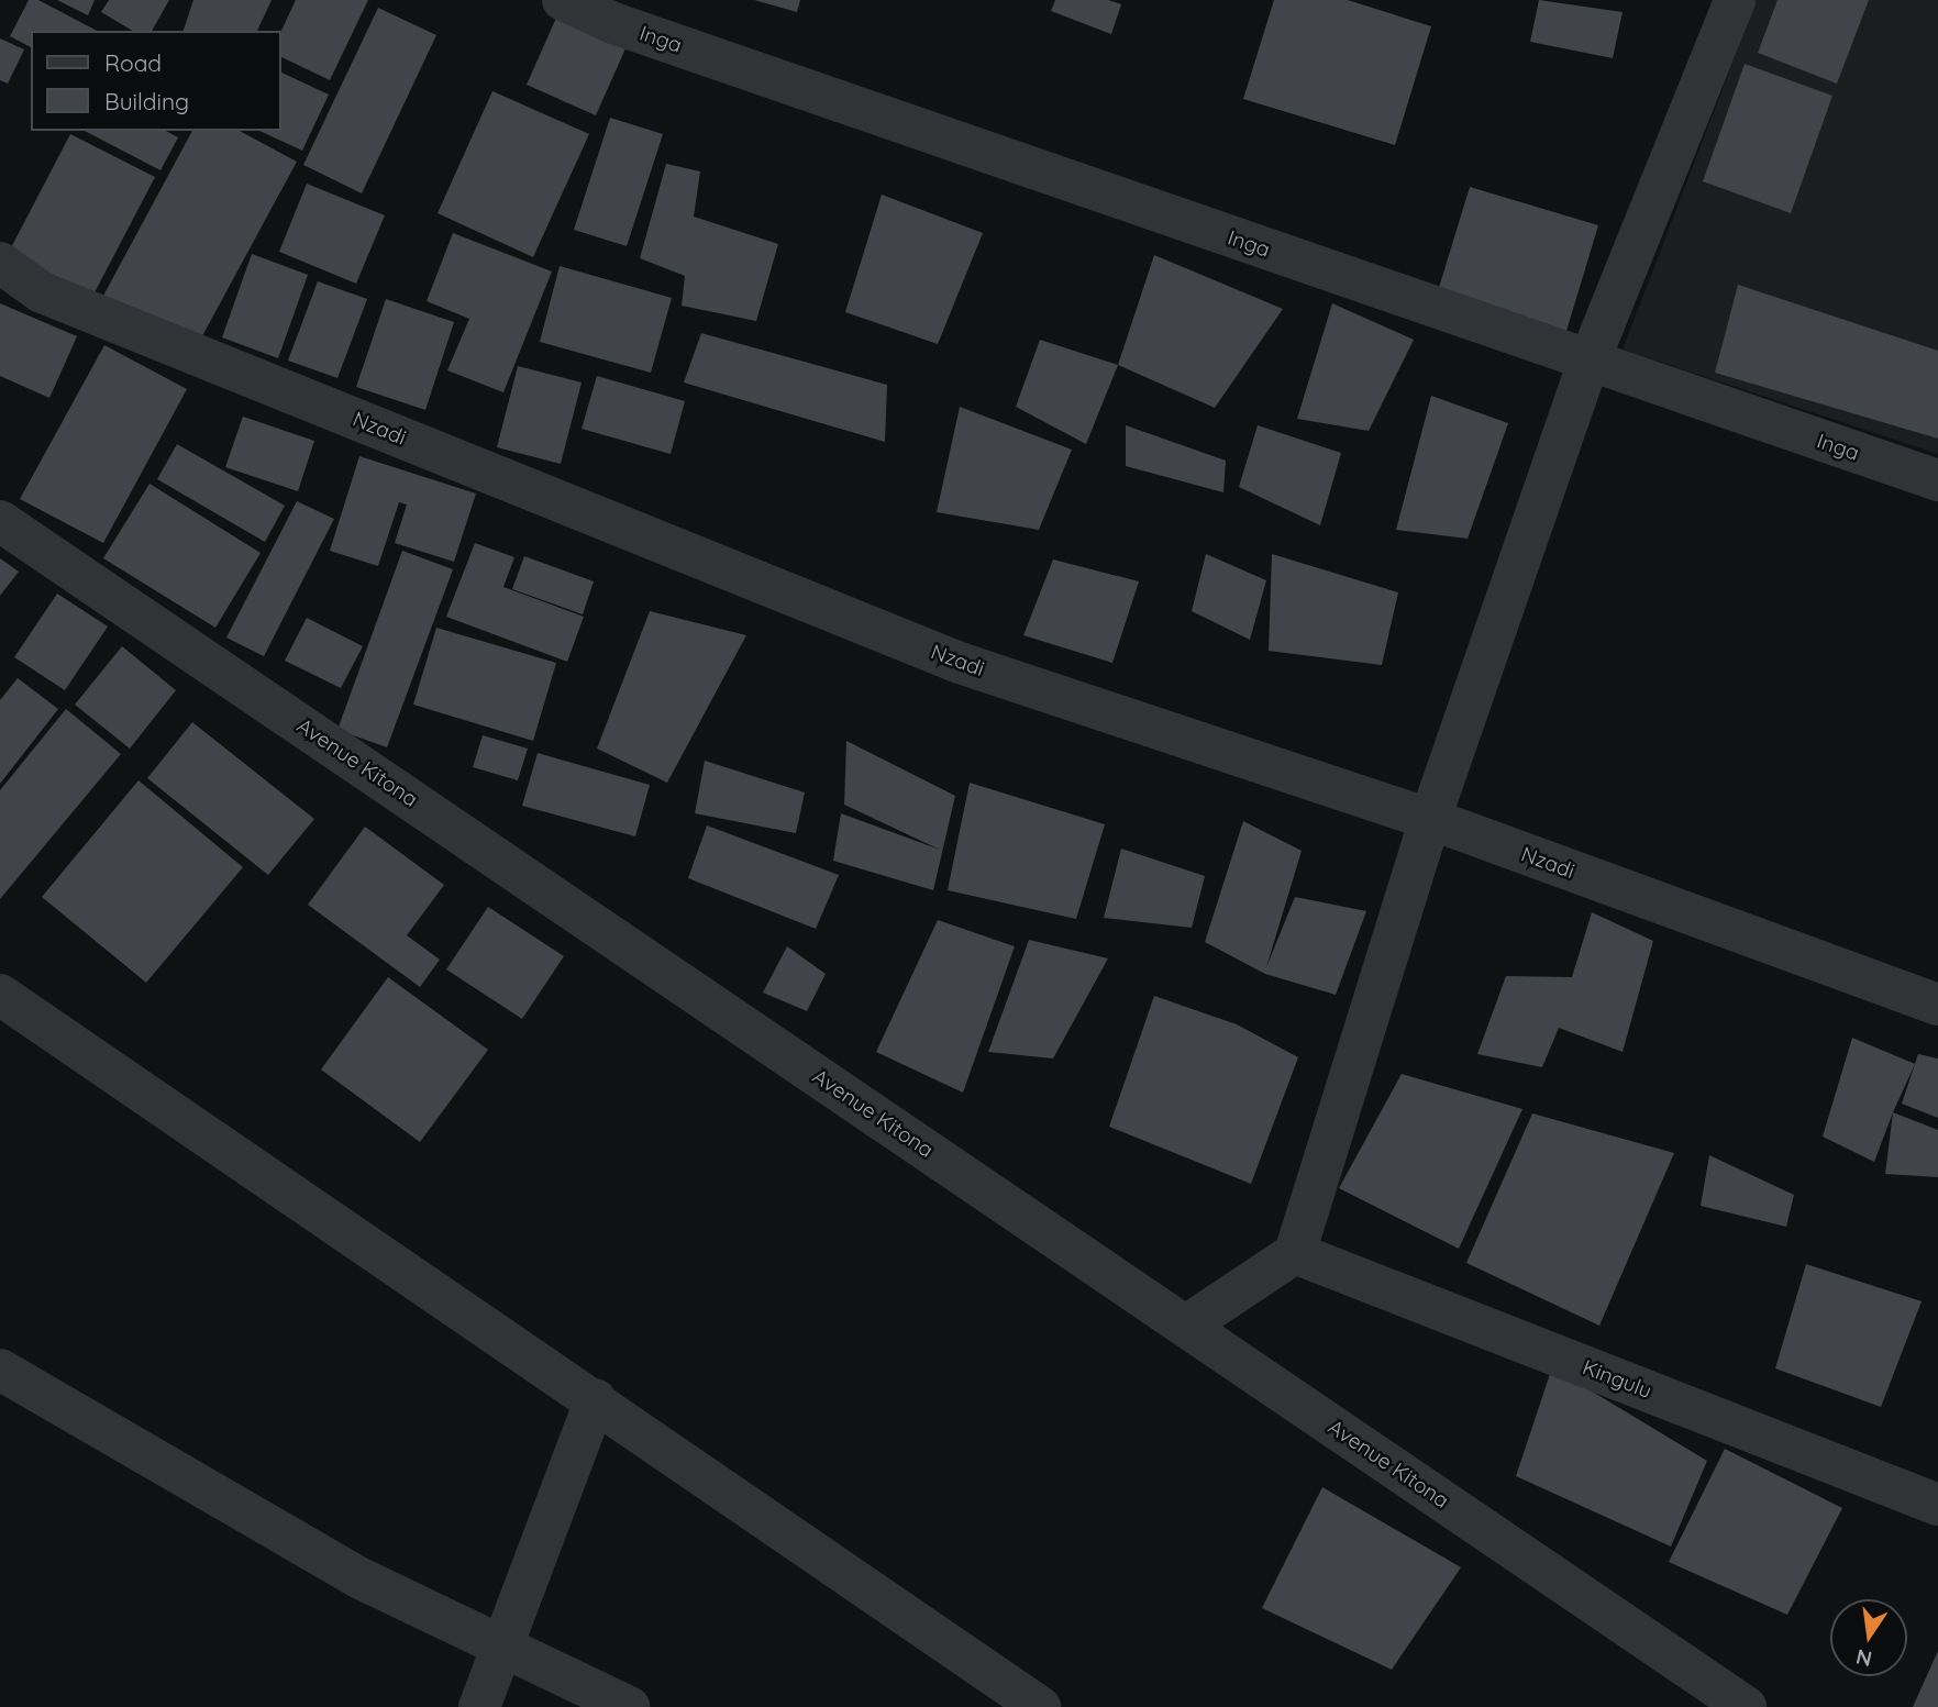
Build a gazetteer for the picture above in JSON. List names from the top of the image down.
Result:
{
  "streets": {
    "street": [
      "Inga",
      "Nzadi",
      "Avenue Kitona",
      "Kingulu"
    ]
  },
  "legend": ["Road", "Building"],
  "north": "bottom"
}
